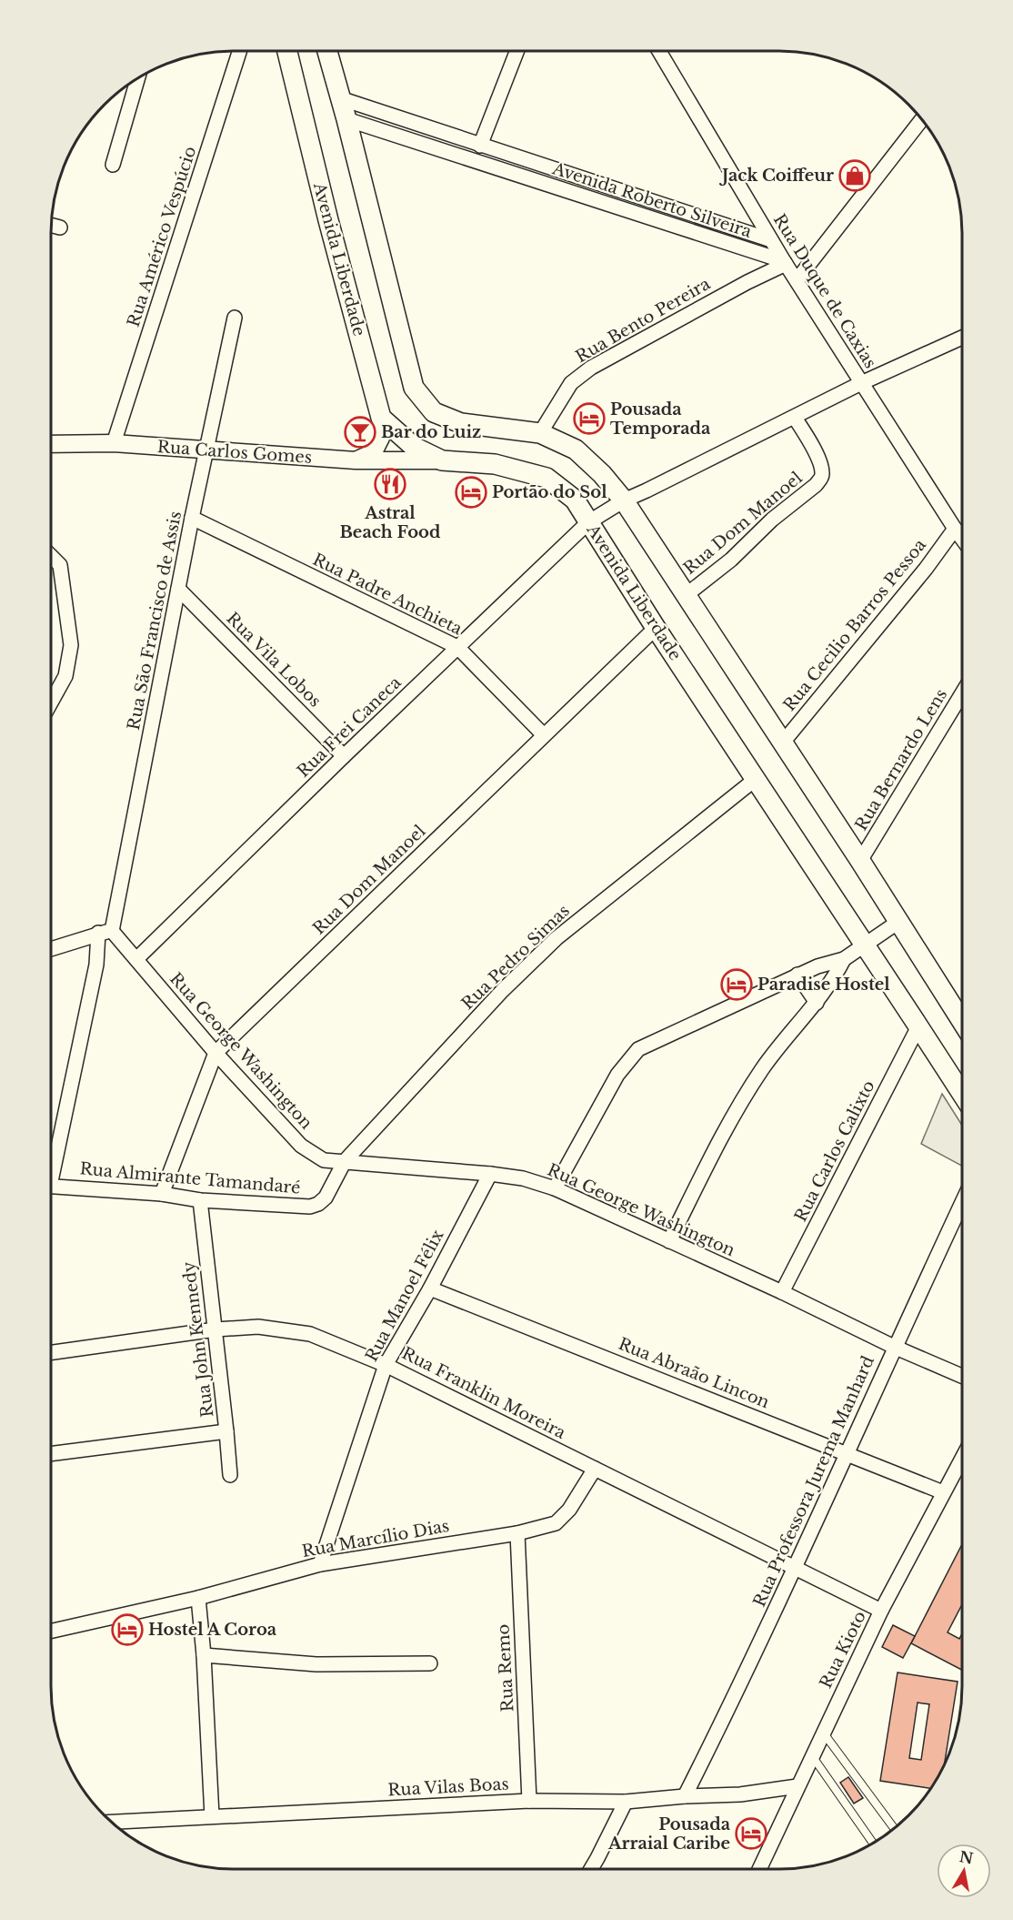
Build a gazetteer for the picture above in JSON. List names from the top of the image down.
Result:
{
  "streets": {
    "main road": ["Avenida Liberdade"],
    "street": [
      "Avenida Roberto Silveira",
      "Rua Américo Vespúcio",
      "Rua Duque de Caxias",
      "Rua Bento Pereira",
      "Rua Carlos Gomes",
      "Rua Dom Manoel",
      "Rua Padre Anchieta",
      "Rua São Francisco de Assis",
      "Rua Cecilio Barros Pessoa",
      "Rua Vila Lobos",
      "Rua Frei Caneca",
      "Rua Bernardo Lens",
      "Rua Pedro Simas",
      "Rua George Washington",
      "Rua Carlos Calixto",
      "Rua Almirante Tamandaré",
      "Rua Manoel Félix",
      "Rua John Kennedy",
      "Rua Abraão Lincon",
      "Rua Franklin Moreira",
      "Rua Professora Jurema Manhard",
      "Rua Marcílio Dias",
      "Rua Kioto",
      "Rua Remo",
      "Rua Vilas Boas"
    ]
  },
  "crossings": [
    ["Avenida Roberto Silveira", "Rua Duque de Caxias"],
    ["Avenida Roberto Silveira", "Rua Bento Pereira"],
    ["Rua Américo Vespúcio", "Rua Carlos Gomes"],
    ["Avenida Liberdade", "Rua Carlos Gomes"],
    ["Avenida Liberdade", "Rua Dom Manoel"],
    ["Avenida Liberdade", "Rua Frei Caneca"],
    ["Avenida Liberdade", "Rua Pedro Simas"],
    ["Avenida Liberdade", "Rua Carlos Calixto"],
    ["Rua Duque de Caxias", "Rua Bento Pereira"],
    ["Rua Duque de Caxias", "Rua Cecilio Barros Pessoa"],
    ["Rua Duque de Caxias", "Rua Frei Caneca"],
    ["Rua Carlos Gomes", "Rua São Francisco de Assis"],
    ["Rua Dom Manoel", "Rua Padre Anchieta"],
    ["Rua Dom Manoel", "Rua Frei Caneca"],
    ["Rua Dom Manoel", "Rua George Washington"],
    ["Rua Dom Manoel", "Rua Almirante Tamandaré"],
    ["Rua Padre Anchieta", "Rua São Francisco de Assis"],
    ["Rua Padre Anchieta", "Rua Frei Caneca"],
    ["Rua São Francisco de Assis", "Rua Vila Lobos"],
    ["Rua São Francisco de Assis", "Rua George Washington"],
    ["Rua Vila Lobos", "Rua Frei Caneca"],
    ["Rua Frei Caneca", "Rua George Washington"],
    ["Rua Pedro Simas", "Rua George Washington"],
    ["Rua Pedro Simas", "Rua Almirante Tamandaré"],
    ["Rua George Washington", "Rua Carlos Calixto"],
    ["Rua George Washington", "Rua Almirante Tamandaré"],
    ["Rua George Washington", "Rua Manoel Félix"],
    ["Rua George Washington", "Rua Professora Jurema Manhard"],
    ["Rua Almirante Tamandaré", "Rua John Kennedy"],
    ["Rua Manoel Félix", "Rua Abraão Lincon"],
    ["Rua Manoel Félix", "Rua Franklin Moreira"],
    ["Rua Manoel Félix", "Rua Marcílio Dias"],
    ["Rua John Kennedy", "Rua Franklin Moreira"],
    ["Rua Abraão Lincon", "Rua Professora Jurema Manhard"],
    ["Rua Abraão Lincon", "Rua Kioto"],
    ["Rua Franklin Moreira", "Rua Professora Jurema Manhard"],
    ["Rua Franklin Moreira", "Rua Marcílio Dias"],
    ["Rua Franklin Moreira", "Rua Kioto"],
    ["Rua Professora Jurema Manhard", "Rua Vilas Boas"],
    ["Rua Marcílio Dias", "Rua Remo"],
    ["Rua Kioto", "Rua Vilas Boas"],
    ["Rua Remo", "Rua Vilas Boas"]
  ],
  "places": {
    "shop": ["Jack Coiffeur"],
    "hotel": [
      "Pousada Temporada",
      "Portão do Sol",
      "Paradise Hostel",
      "Hostel A Coroa",
      "Pousada Arraial Caribe"
    ],
    "bar": ["Bar do Luiz"],
    "restaurant": ["Astral Beach Food"]
  },
  "north": "top"
}
